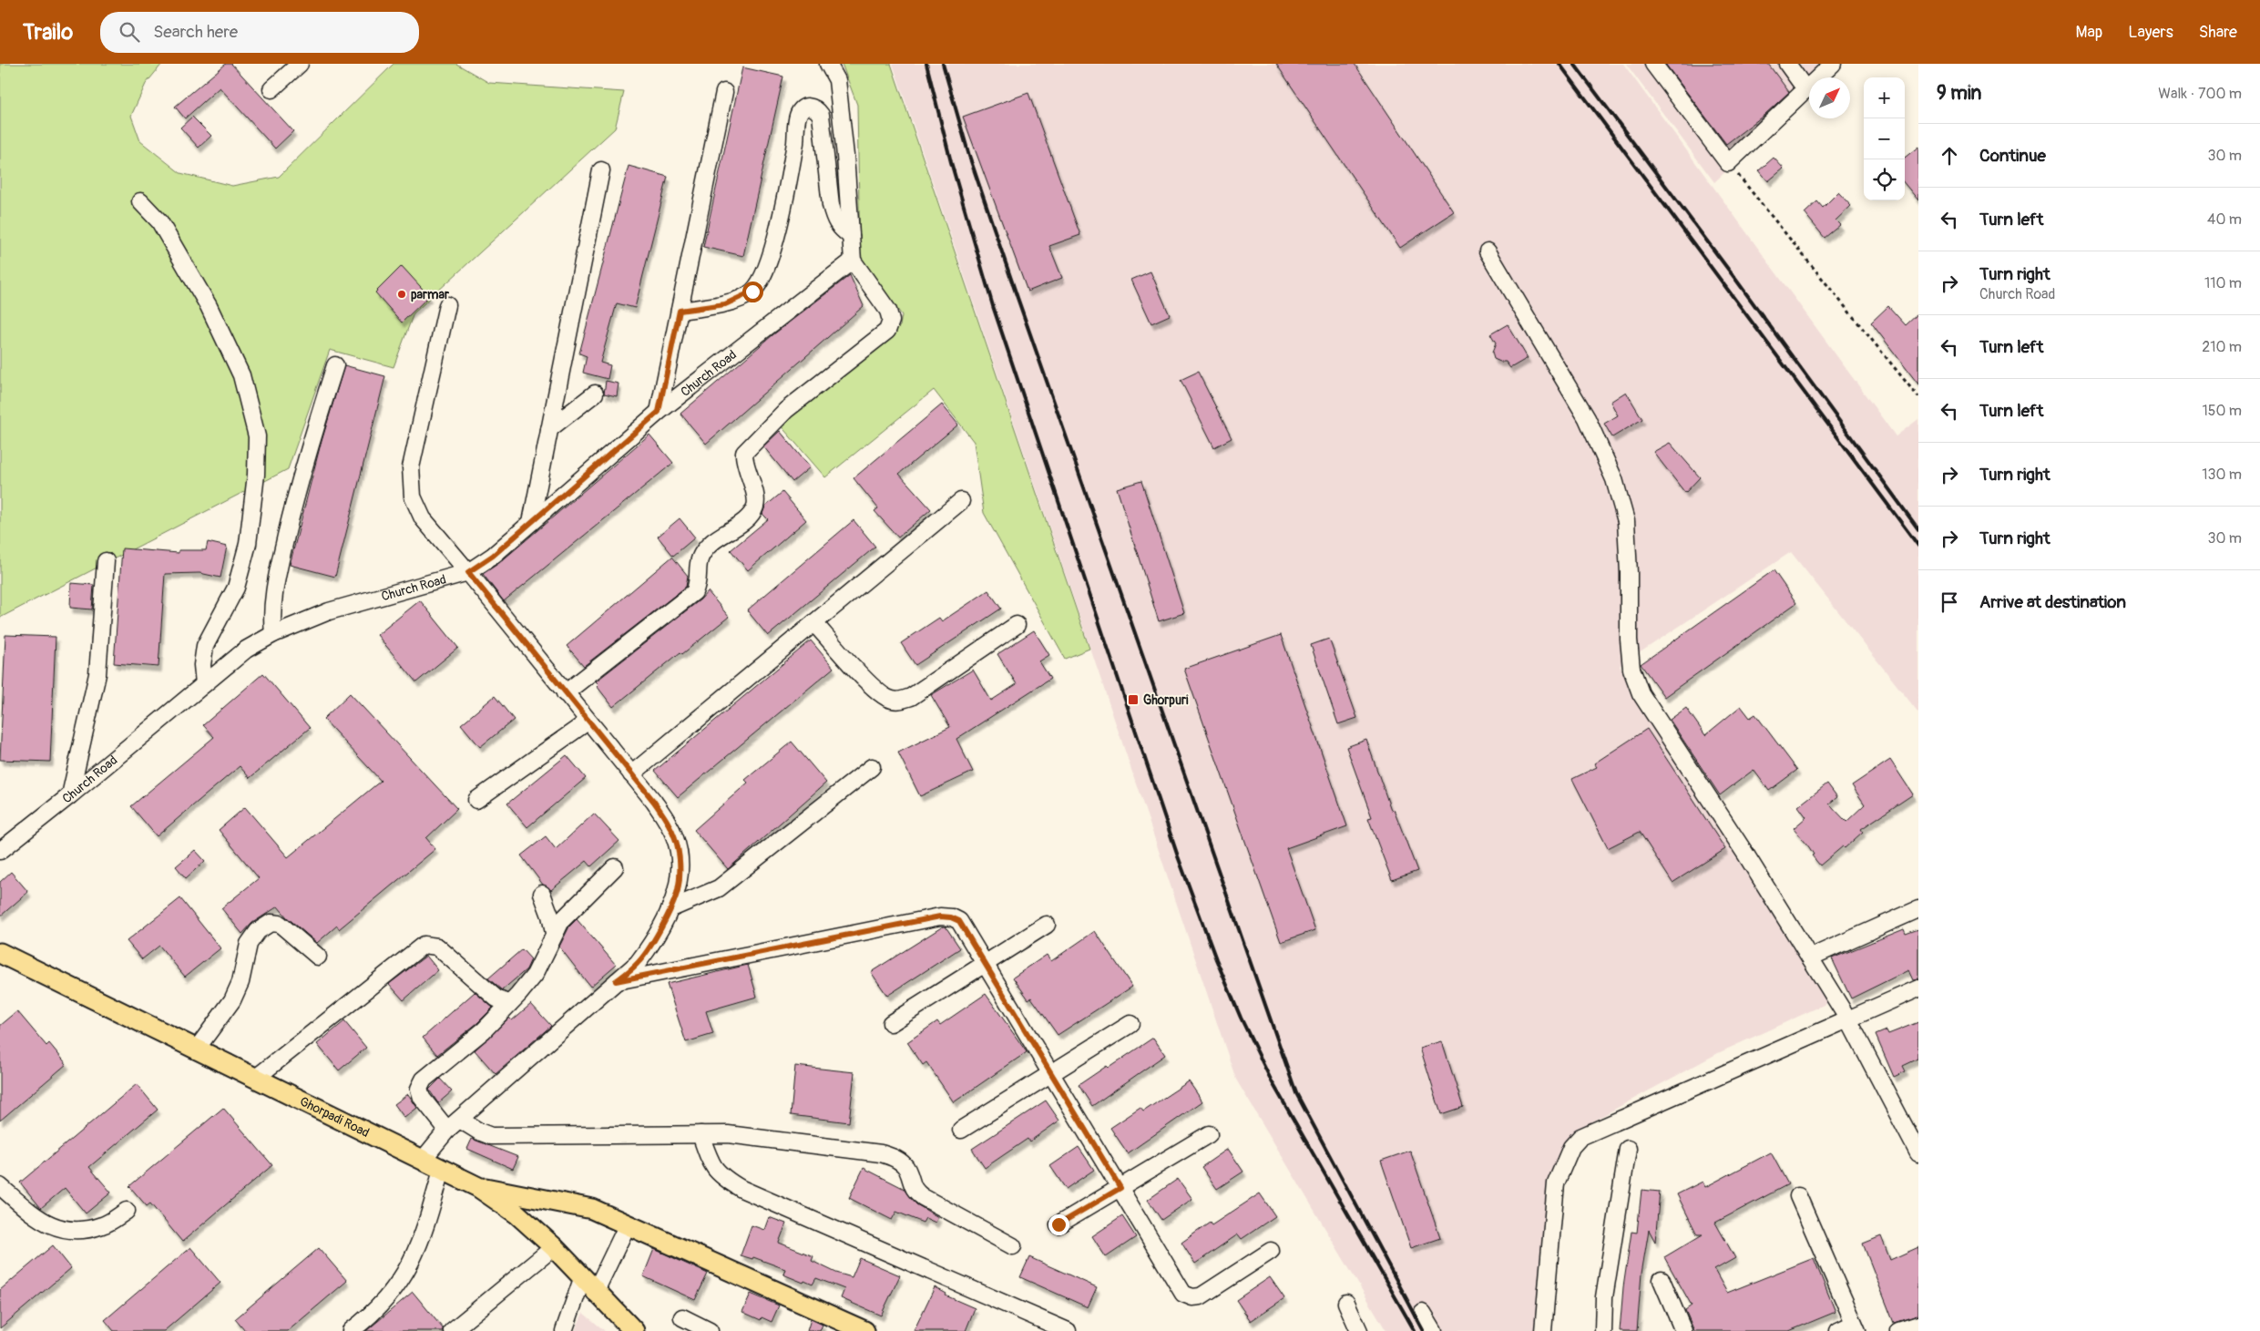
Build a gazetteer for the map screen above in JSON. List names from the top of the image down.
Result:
{
  "streets": {
    "main road": ["Ghorpadi Road"],
    "street": ["Church Road"]
  },
  "places": {
    "other": ["parmar"],
    "transit": ["Ghorpuri"]
  },
  "north": "top right",
  "page": {
    "header": "Trailo",
    "search": "Search here",
    "nav": ["Map", "Layers", "Share"],
    "heading": ["9 min", "Walk · 700 m"],
    "map_buttons": ["+", "−"],
    "list": [
      ["Continue", "30 m"],
      ["Turn left", "40 m"],
      ["Turn right", "Church Road", "110 m"],
      ["Turn left", "210 m"],
      ["Turn left", "150 m"],
      ["Turn right", "130 m"],
      ["Turn right", "30 m"],
      "Arrive at destination"
    ]
  }
}
